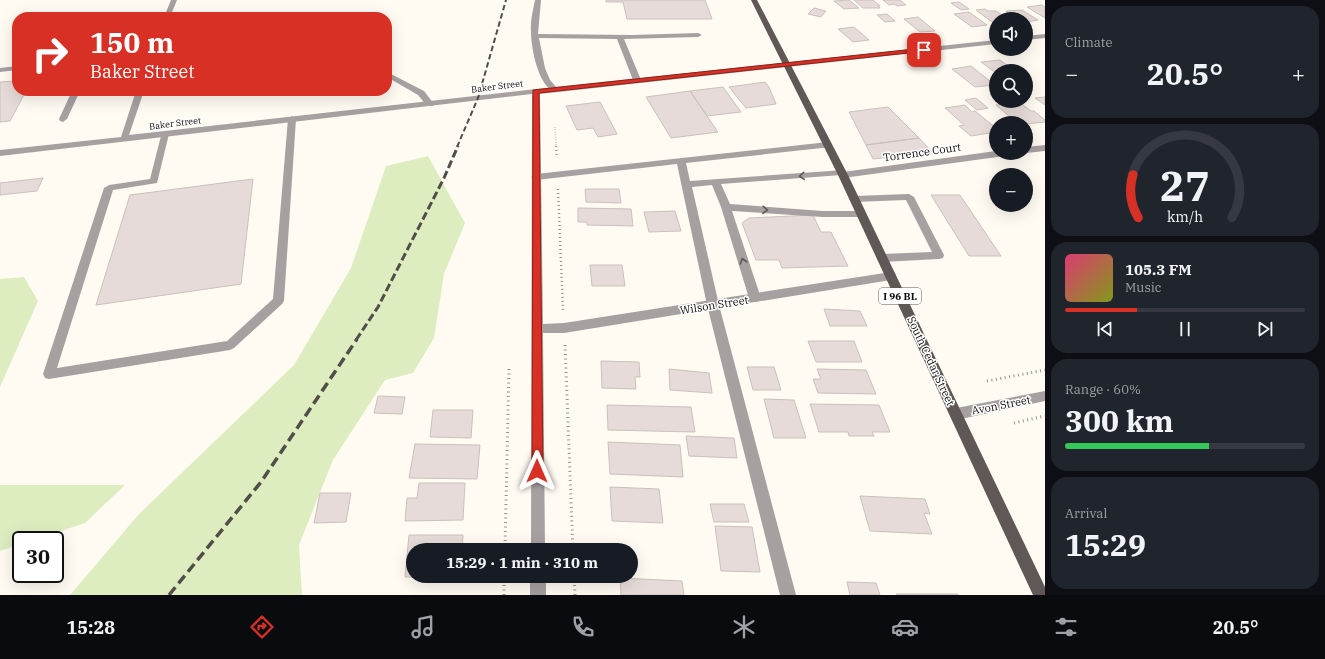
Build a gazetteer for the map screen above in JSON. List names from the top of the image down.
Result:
{
  "streets": {
    "main road": ["I 96 BL", "South Cedar Street"],
    "street": [
      "Baker Street",
      "Torrence Court",
      "Wilson Street",
      "Avon Street"
    ]
  },
  "crossings": [
    ["Baker Street", "South Cedar Street"],
    ["Torrence Court", "South Cedar Street"],
    ["Wilson Street", "South Cedar Street"],
    ["South Cedar Street", "Avon Street"]
  ],
  "page": {
    "tile": [
      "Climate",
      ["Range · 60%", "300 km"],
      ["Arrival", "15:29"]
    ],
    "map_buttons": ["+", "−"],
    "turn": ["150 m", "Baker Street"],
    "heat": ["−", "20.5°", "+"],
    "song": ["105.3 FM", "Music"],
    "limit": "30",
    "trip": "15:29 · 1 min · 310 m",
    "tabs": ["15:28", "20.5°"],
    "gauge": ["27", "km/h"]
  }
}
